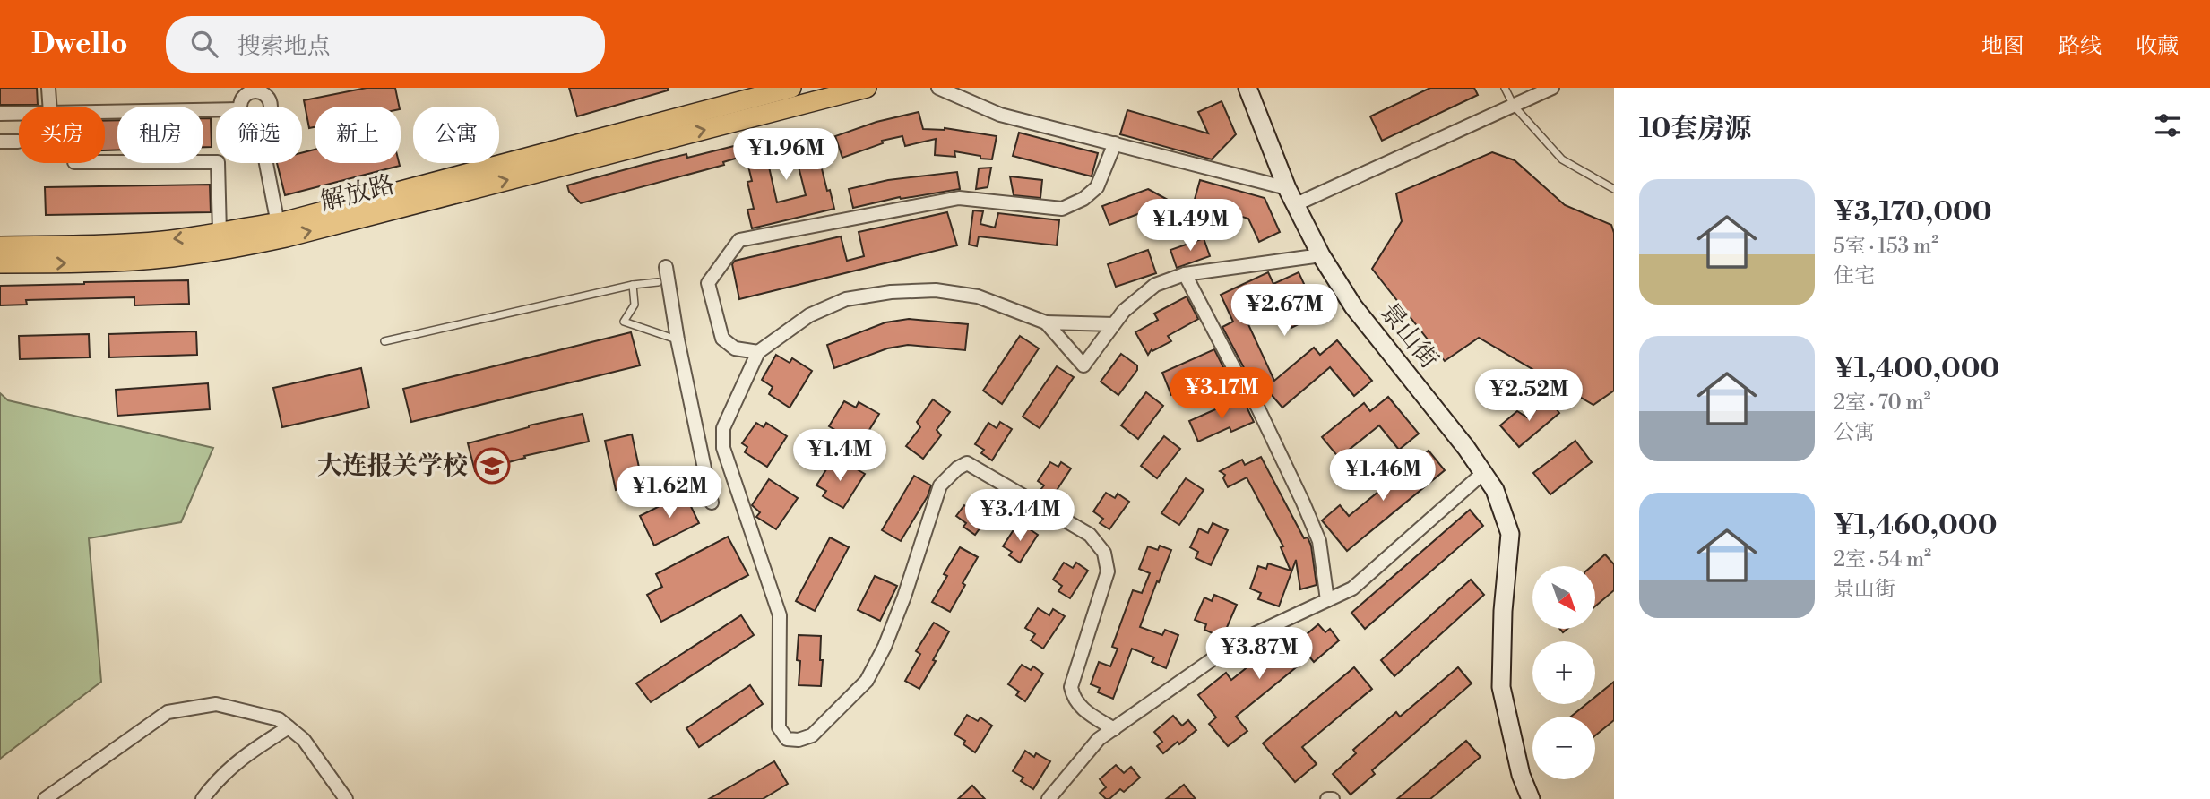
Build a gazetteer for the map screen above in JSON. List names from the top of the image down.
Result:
{
  "streets": {
    "main road": ["解放路"],
    "street": ["景山街"]
  },
  "places": {
    "school or university": ["大连报关学校"]
  },
  "north": "bottom right",
  "page": {
    "header": "Dwello",
    "search": "搜索地点",
    "nav": ["地图", "路线", "收藏"],
    "heading": "10套房源",
    "chip": [
      "买房",
      "租房",
      "筛选",
      "新上",
      "公寓"
    ],
    "price": [
      "¥1.96M",
      "¥1.49M",
      "¥2.67M",
      "¥3.17M",
      "¥2.52M",
      "¥1.4M",
      "¥1.46M",
      "¥1.62M",
      "¥3.44M",
      "¥3.87M"
    ],
    "list": [
      {
        "name": "¥3,170,000",
        "note": "5室 · 153 m² · 住宅"
      },
      {
        "name": "¥1,400,000",
        "note": "2室 · 70 m² · 公寓"
      },
      {
        "name": "¥1,460,000",
        "note": "2室 · 54 m² · 景山街"
      }
    ],
    "map_buttons": ["+", "−"]
  }
}
